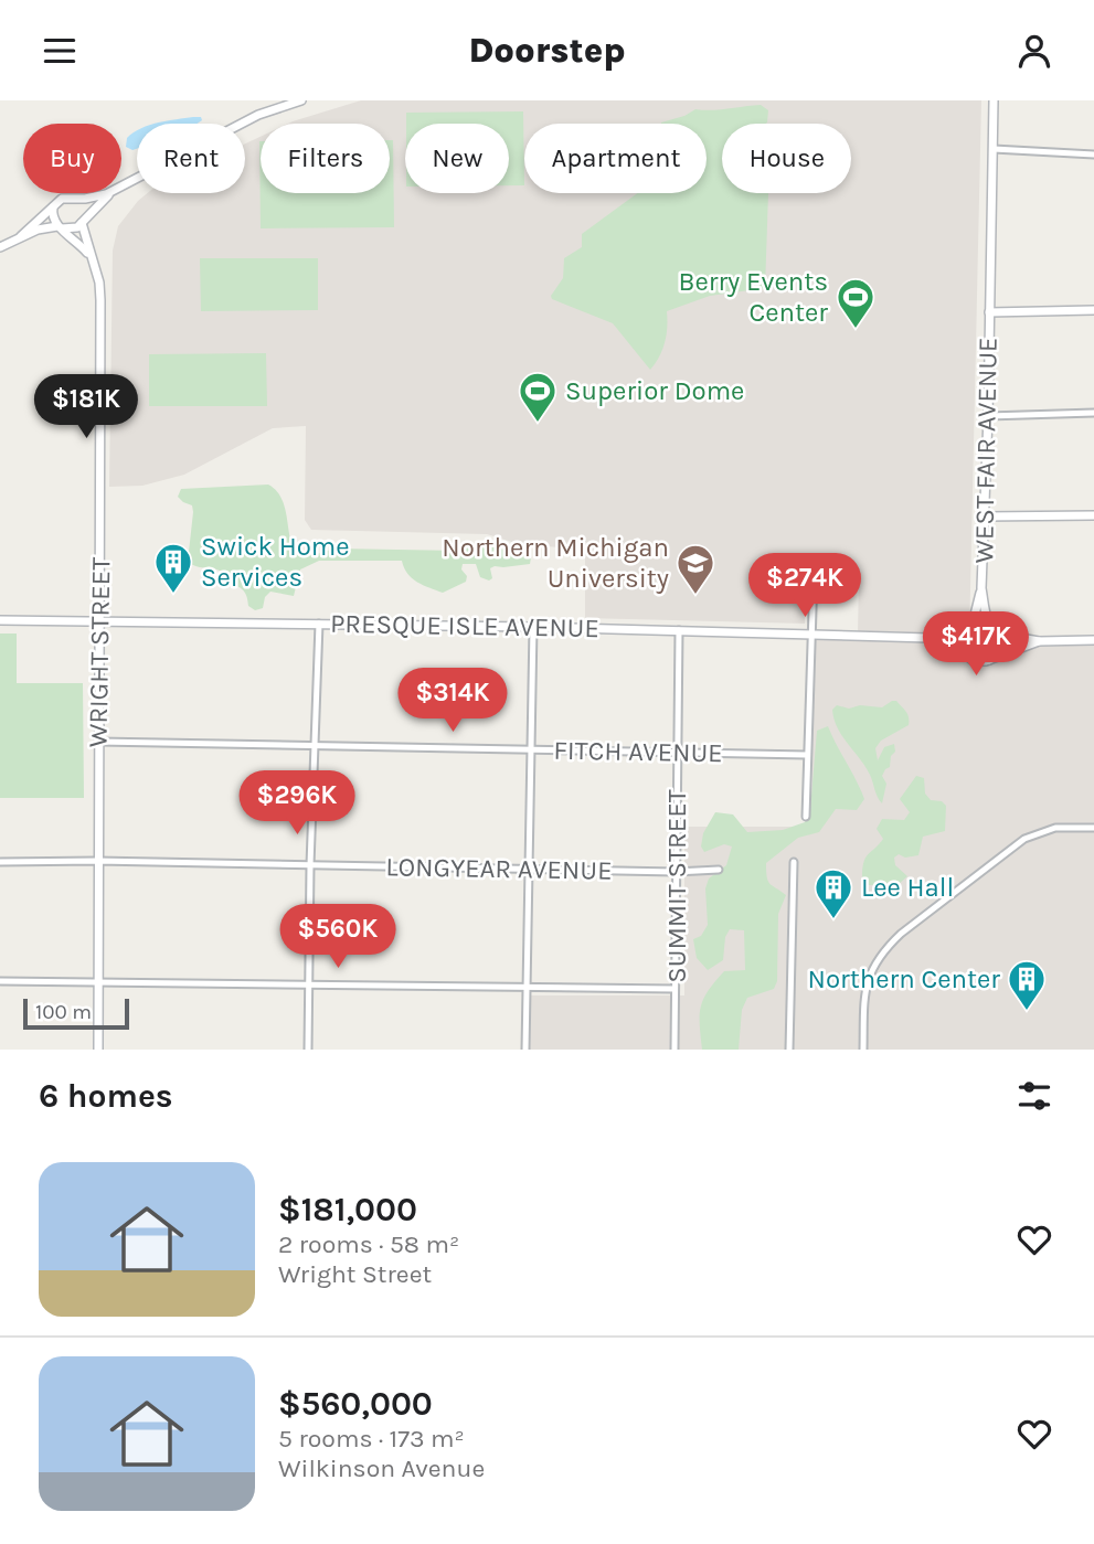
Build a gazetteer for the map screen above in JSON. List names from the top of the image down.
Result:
{
  "streets": {
    "street": [
      "WEST FAIR AVENUE",
      "PRESQUE ISLE AVENUE",
      "WRIGHT STREET",
      "FITCH AVENUE",
      "LONGYEAR AVENUE",
      "SUMMIT STREET"
    ]
  },
  "crossings": [
    ["WEST FAIR AVENUE", "PRESQUE ISLE AVENUE"],
    ["PRESQUE ISLE AVENUE", "WRIGHT STREET"],
    ["PRESQUE ISLE AVENUE", "SUMMIT STREET"],
    ["WRIGHT STREET", "FITCH AVENUE"],
    ["WRIGHT STREET", "LONGYEAR AVENUE"],
    ["FITCH AVENUE", "SUMMIT STREET"],
    ["LONGYEAR AVENUE", "SUMMIT STREET"]
  ],
  "places": {
    "sports": ["Berry Events Center", "Superior Dome"],
    "building": ["Swick Home Services", "Lee Hall", "Northern Center"],
    "school or university": ["Northern Michigan University"]
  },
  "scale_bar": "100 m",
  "page": {
    "header": "Doorstep",
    "chip": [
      "Buy",
      "Rent",
      "Filters",
      "New",
      "Apartment",
      "House"
    ],
    "price": [
      "$181K",
      "$274K",
      "$417K",
      "$314K",
      "$296K",
      "$560K"
    ],
    "scale": "100 m",
    "heading": "6 homes",
    "list": [
      {
        "name": "$181,000",
        "note": "2 rooms · 58 m² · Wright Street"
      },
      {
        "name": "$560,000",
        "note": "5 rooms · 173 m² · Wilkinson Avenue"
      }
    ]
  }
}
